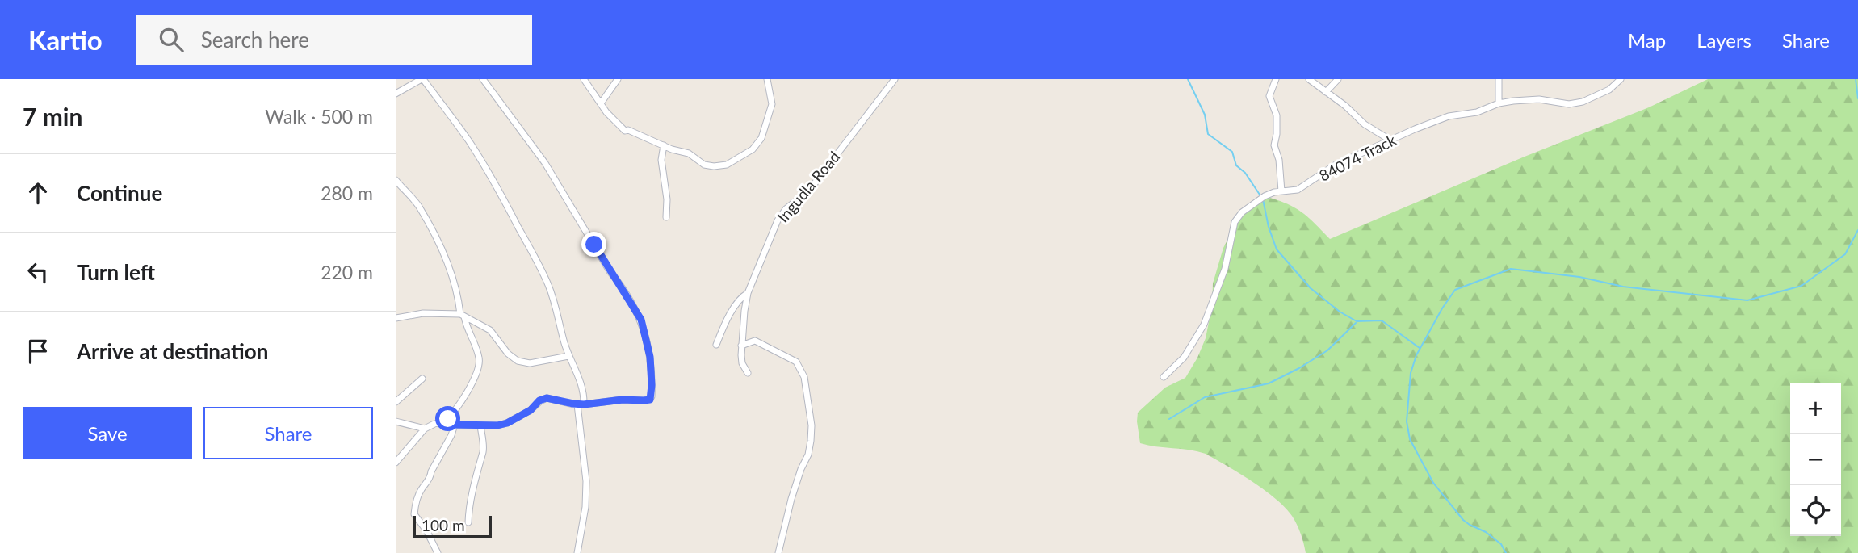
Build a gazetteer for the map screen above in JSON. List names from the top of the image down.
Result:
{
  "streets": {
    "street": ["84074 Track", "Ingudla Road"]
  },
  "scale_bar": "100 m",
  "page": {
    "header": "Kartio",
    "search": "Search here",
    "nav": ["Map", "Layers", "Share"],
    "heading": ["7 min", "Walk · 500 m"],
    "list": [
      ["Continue", "280 m"],
      ["Turn left", "220 m"],
      "Arrive at destination"
    ],
    "map_buttons": ["+", "−"],
    "buttons": ["Save", "Share"],
    "scale": "100 m"
  }
}
